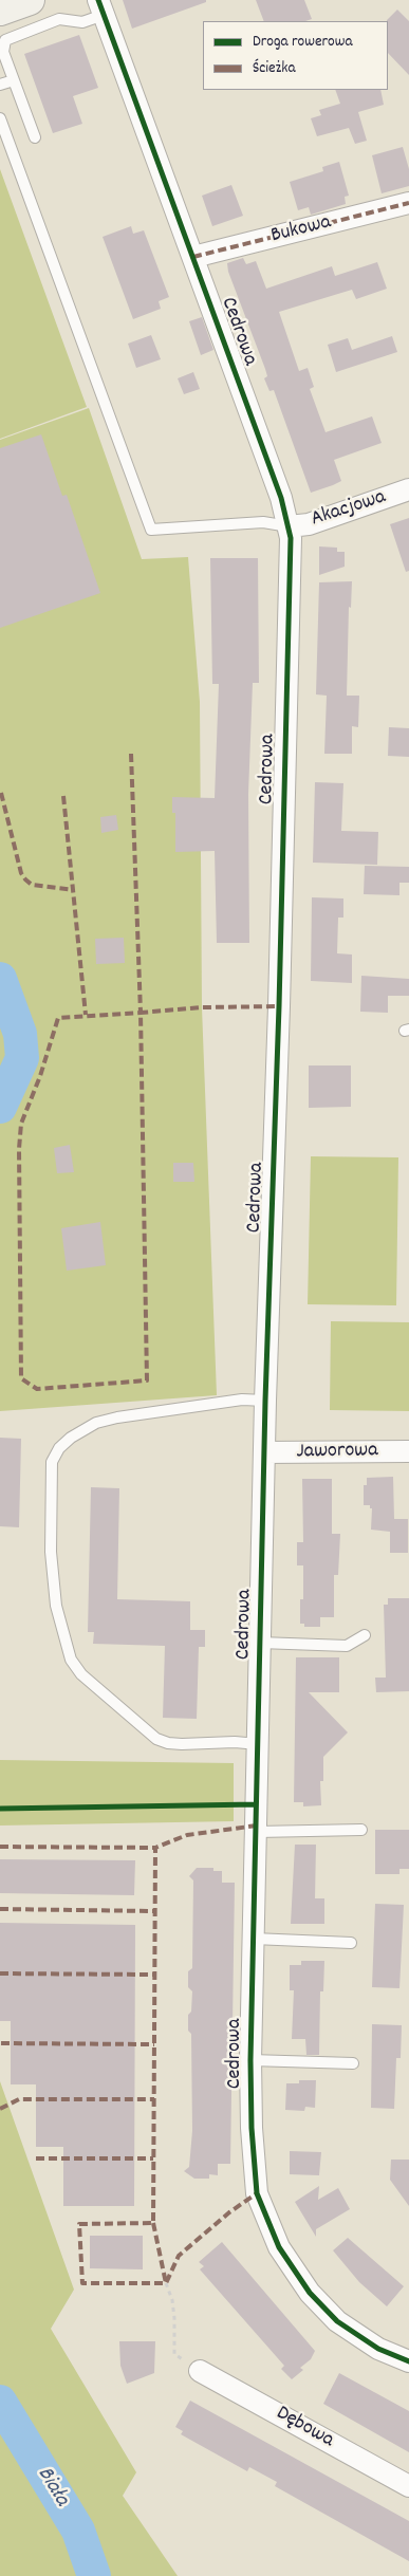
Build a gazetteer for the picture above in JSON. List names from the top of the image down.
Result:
{
  "streets": {
    "street": [
      "Bukowa",
      "Cedrowa",
      "Akacjowa",
      "Jaworowa",
      "Dębowa"
    ]
  },
  "crossings": [
    ["Bukowa", "Cedrowa"],
    ["Cedrowa", "Akacjowa"],
    ["Cedrowa", "Jaworowa"]
  ],
  "water": ["Biała"],
  "legend": ["Droga rowerowa", "Ścieżka"]
}
